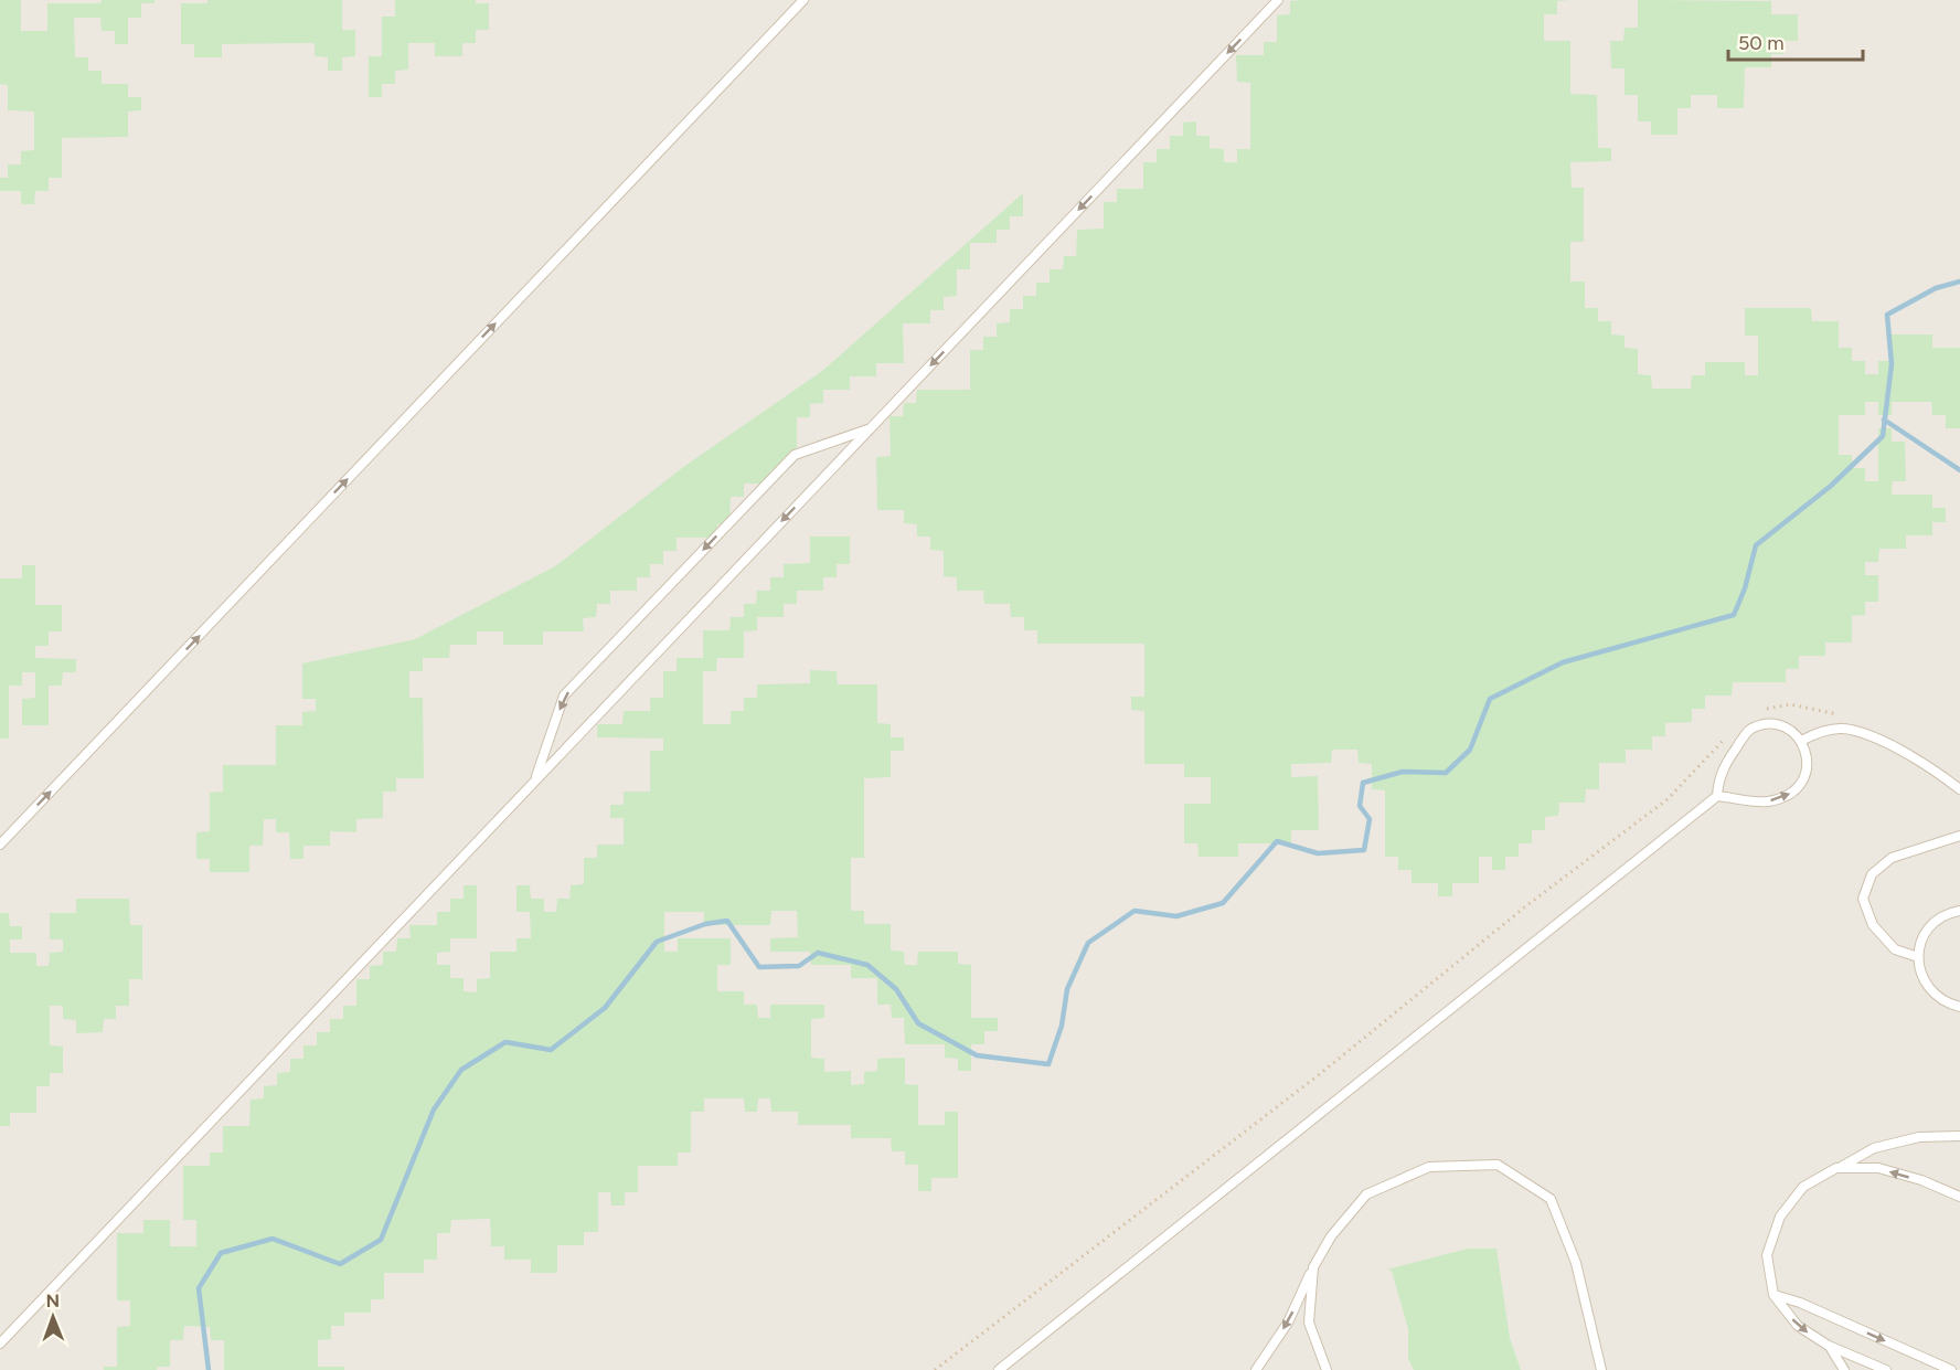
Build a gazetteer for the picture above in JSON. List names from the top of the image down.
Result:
{
  "scale_bar": "50 m",
  "north": "top"
}
